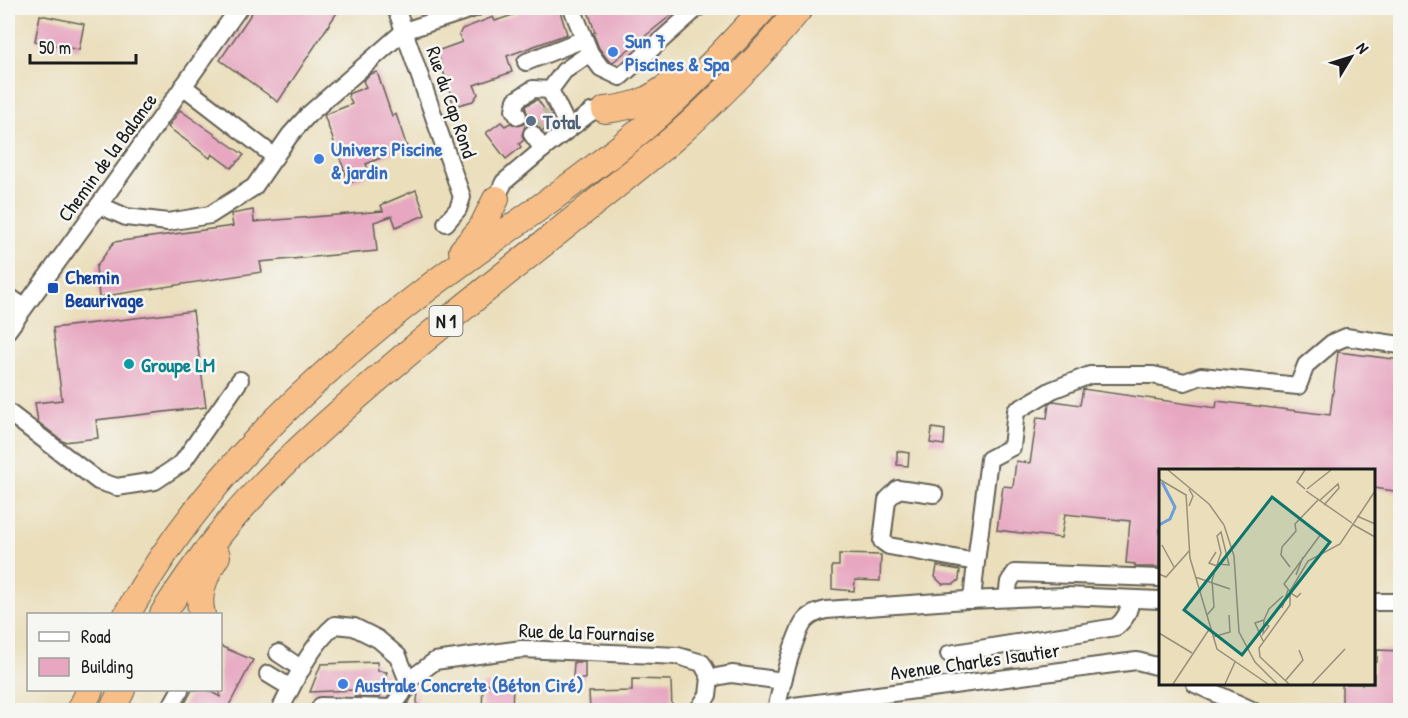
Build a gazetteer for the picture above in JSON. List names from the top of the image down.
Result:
{
  "streets": {
    "highway": ["N 1"],
    "street": [
      "Rue du Cap Rond",
      "Chemin de la Balance",
      "Rue de la Fournaise",
      "Avenue Charles Isautier"
    ]
  },
  "places": {
    "other": [
      "Sun 7 Piscines & Spa",
      "Total",
      "Univers Piscine & jardin",
      "Groupe LM",
      "Australe Concrete (Béton Ciré)"
    ],
    "transit": ["Chemin Beaurivage"]
  },
  "legend": ["Road", "Building"],
  "scale_bar": "50 m",
  "north": "top right"
}
